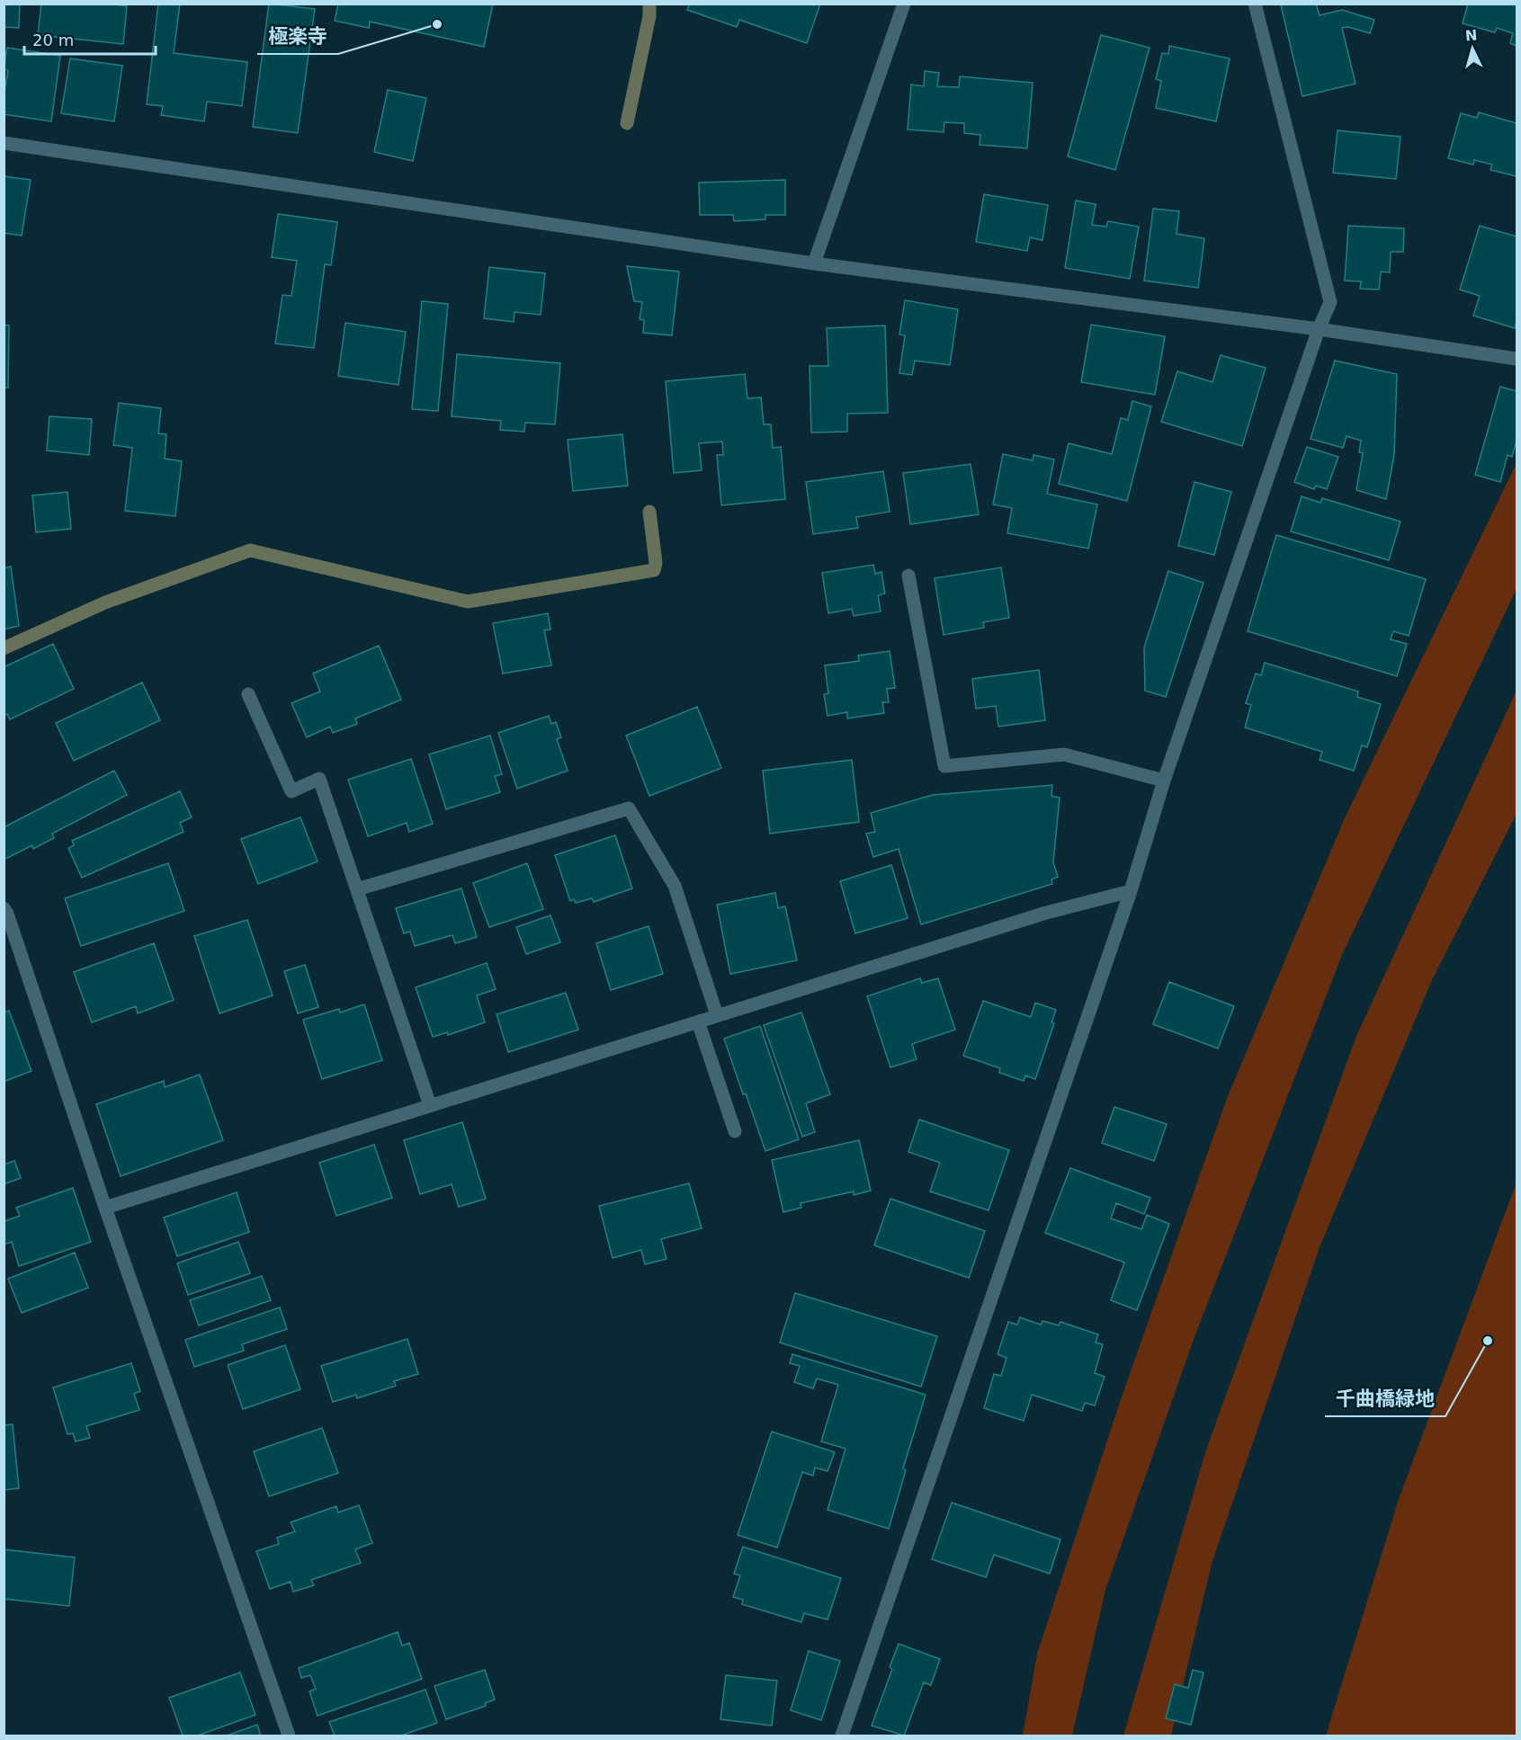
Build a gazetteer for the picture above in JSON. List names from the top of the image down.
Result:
{
  "places": ["極楽寺", "千曲橋緑地"],
  "scale_bar": "20 m",
  "north": "top"
}
